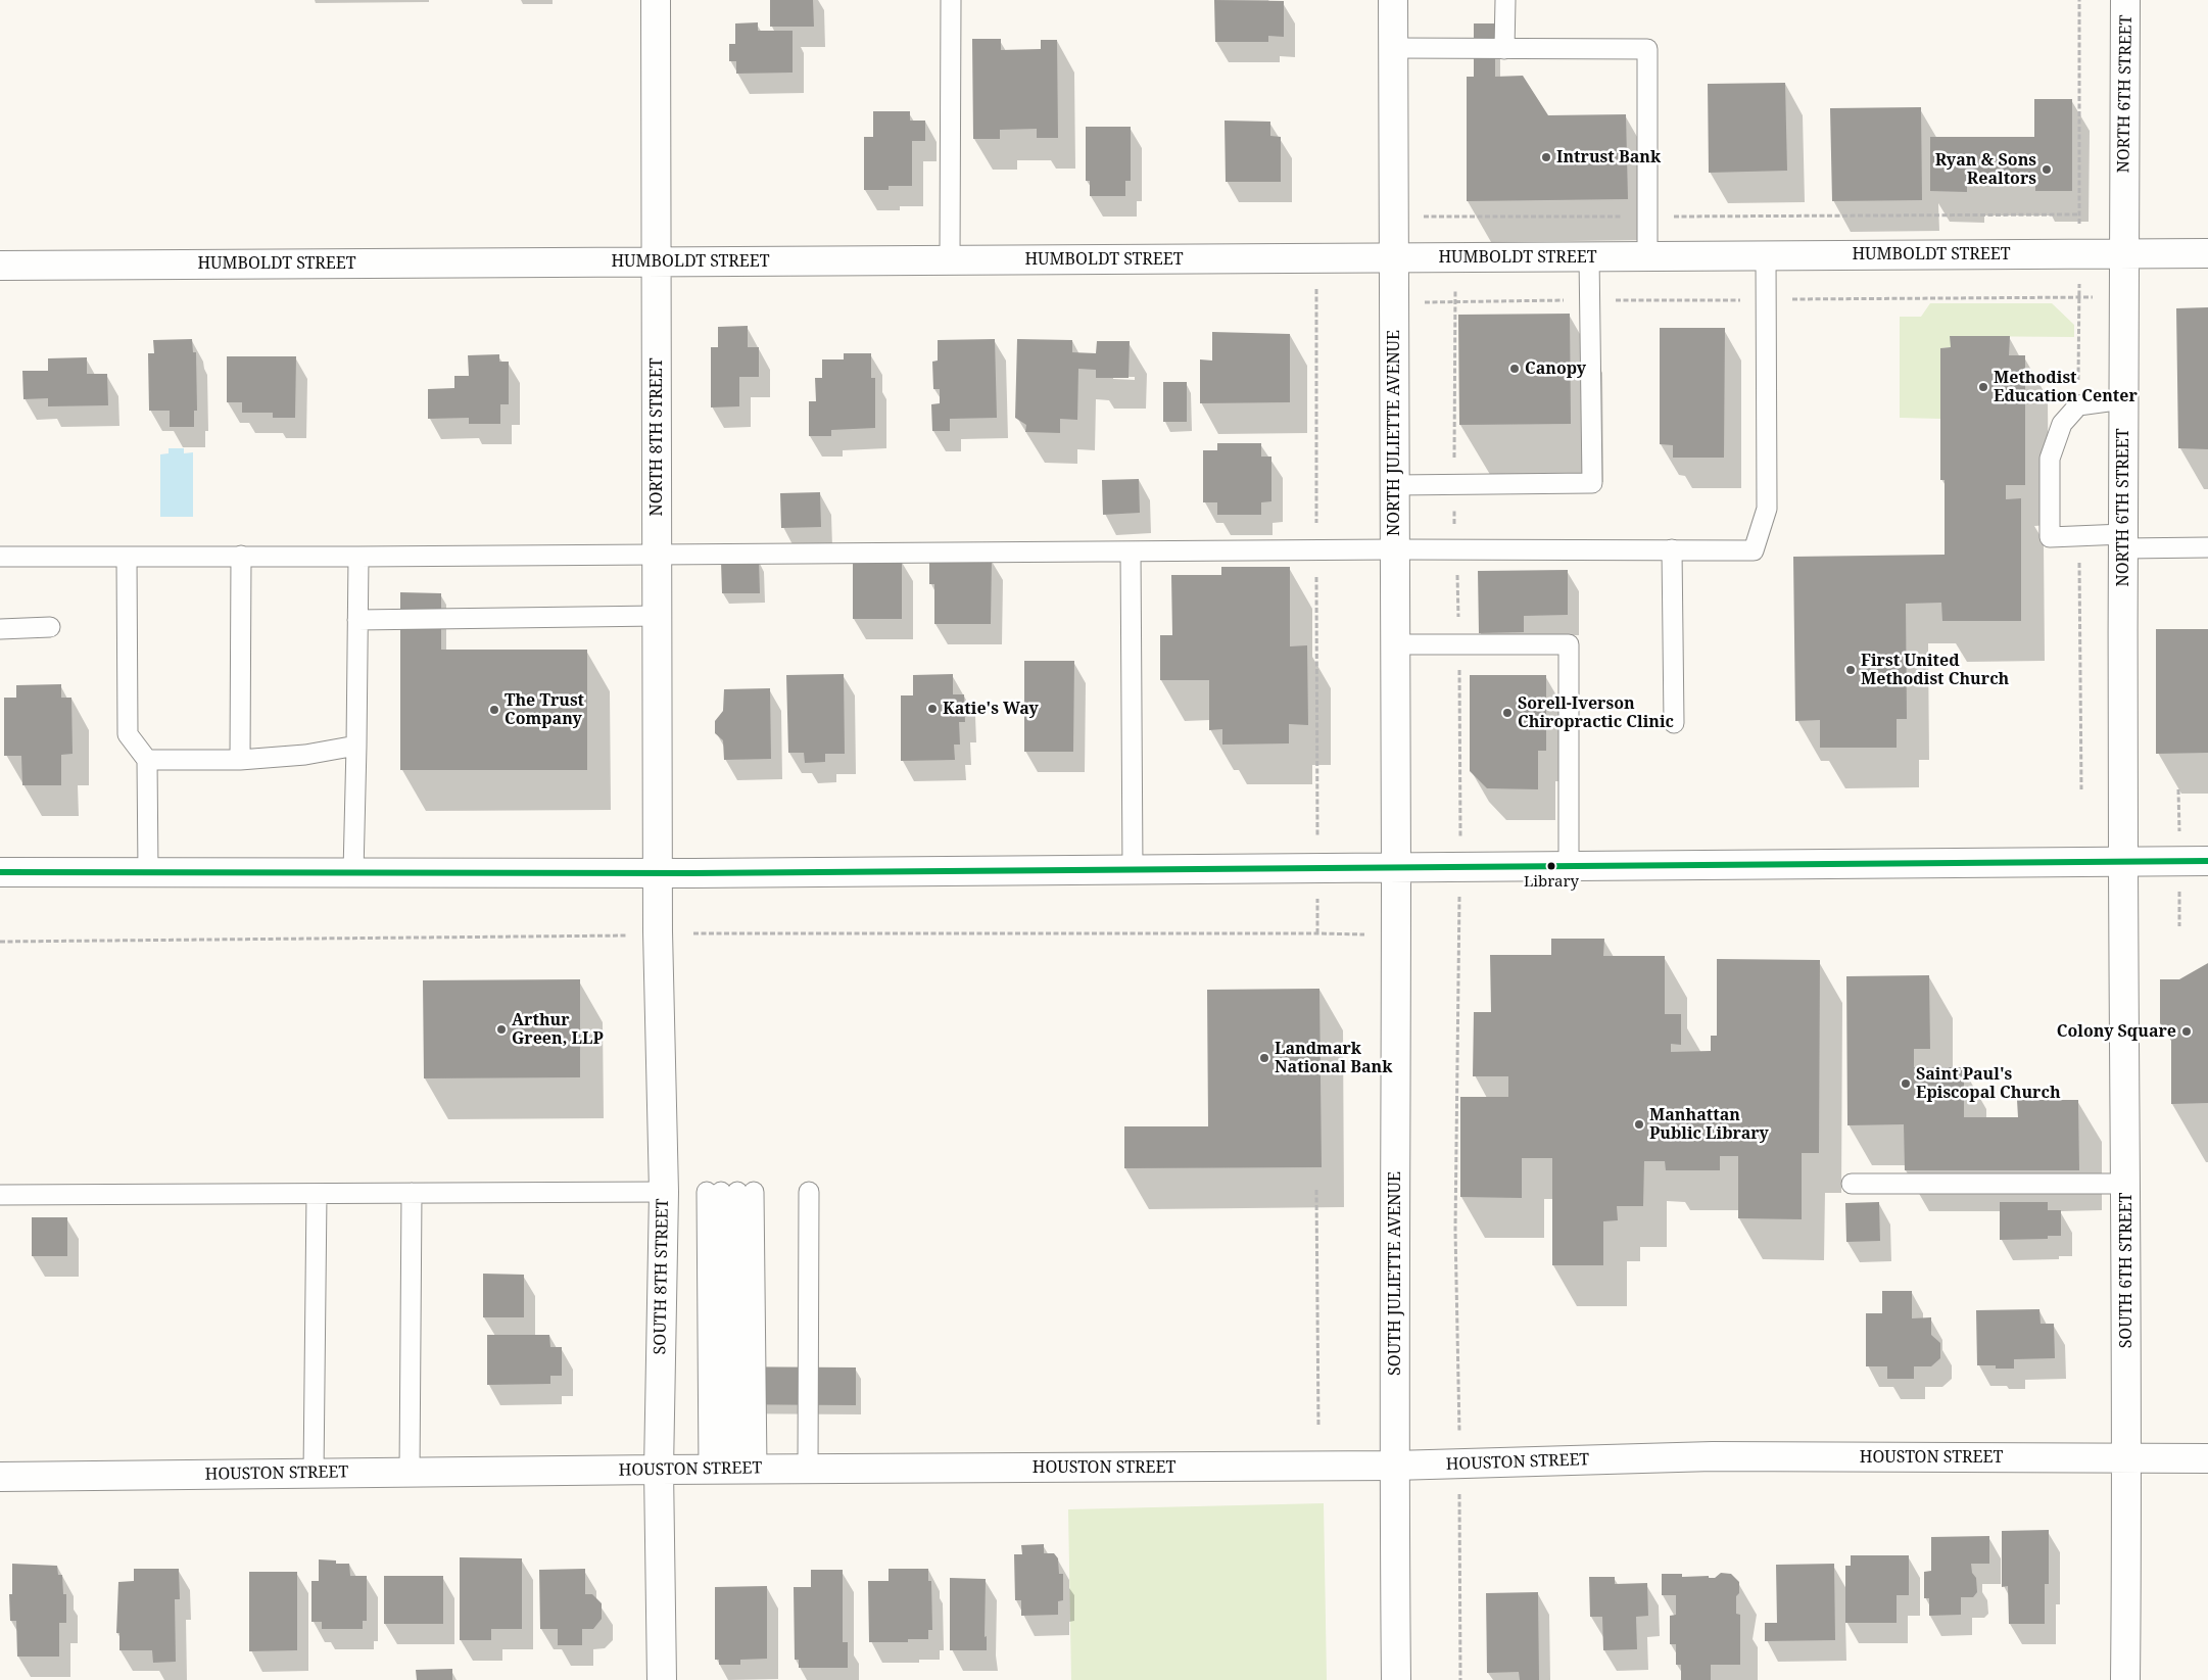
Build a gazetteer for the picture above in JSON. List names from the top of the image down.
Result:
{
  "streets": {
    "street": [
      "NORTH 6TH STREET",
      "HUMBOLDT STREET",
      "NORTH JULIETTE AVENUE",
      "NORTH 8TH STREET",
      "SOUTH 6TH STREET",
      "SOUTH JULIETTE AVENUE",
      "SOUTH 8TH STREET",
      "HOUSTON STREET"
    ]
  },
  "crossings": [
    ["NORTH 6TH STREET", "HUMBOLDT STREET"],
    ["NORTH 6TH STREET", "SOUTH 6TH STREET"],
    ["HUMBOLDT STREET", "NORTH JULIETTE AVENUE"],
    ["HUMBOLDT STREET", "NORTH 8TH STREET"],
    ["NORTH JULIETTE AVENUE", "SOUTH JULIETTE AVENUE"],
    ["NORTH 8TH STREET", "SOUTH 8TH STREET"],
    ["SOUTH 6TH STREET", "HOUSTON STREET"],
    ["SOUTH JULIETTE AVENUE", "HOUSTON STREET"],
    ["SOUTH 8TH STREET", "HOUSTON STREET"]
  ],
  "places": [
    "Intrust Bank",
    "Ryan & Sons Realtors",
    "Canopy",
    "Methodist Education Center",
    "First United Methodist Church",
    "Katie's Way",
    "The Trust Company",
    "Sorell-Iverson Chiropractic Clinic",
    "Library",
    "Arthur Green, LLP",
    "Colony Square",
    "Landmark National Bank",
    "Saint Paul's Episcopal Church",
    "Manhattan Public Library"
  ]
}
